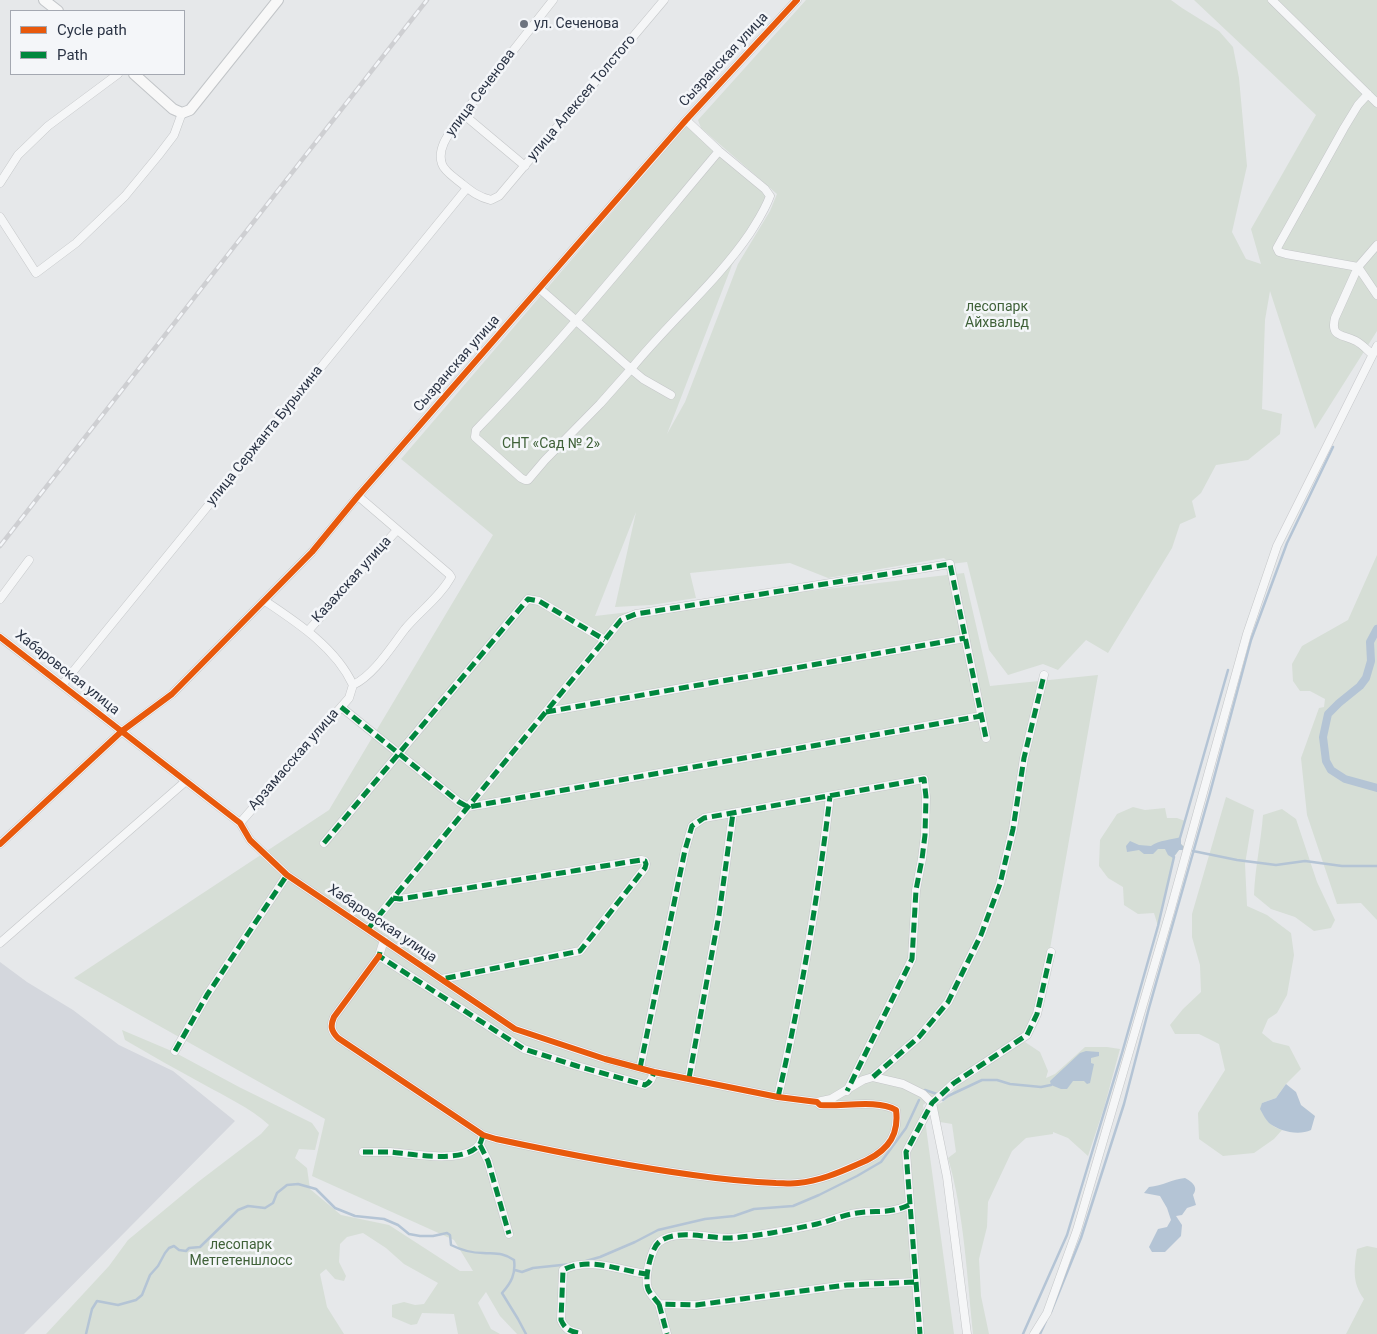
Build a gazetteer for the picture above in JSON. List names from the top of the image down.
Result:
{
  "streets": {
    "street": [
      "Сызранская улица",
      "улица Сеченова",
      "улица Алексея Толстого",
      "улица Сержанта Бурыхина",
      "Казахская улица",
      "Хабаровская улица",
      "Арзамасская улица"
    ]
  },
  "crossings": [
    ["Сызранская улица", "Хабаровская улица"],
    ["улица Сеченова", "улица Алексея Толстого"],
    ["улица Сеченова", "улица Сержанта Бурыхина"],
    ["улица Сержанта Бурыхина", "Хабаровская улица"],
    ["Хабаровская улица", "Арзамасская улица"]
  ],
  "parks": ["лесопарк Айхвальд", "СНТ «Сад № 2»", "лесопарк Метгетеншлосс"],
  "places": ["ул. Сеченова"],
  "legend": ["Cycle path", "Path"]
}
